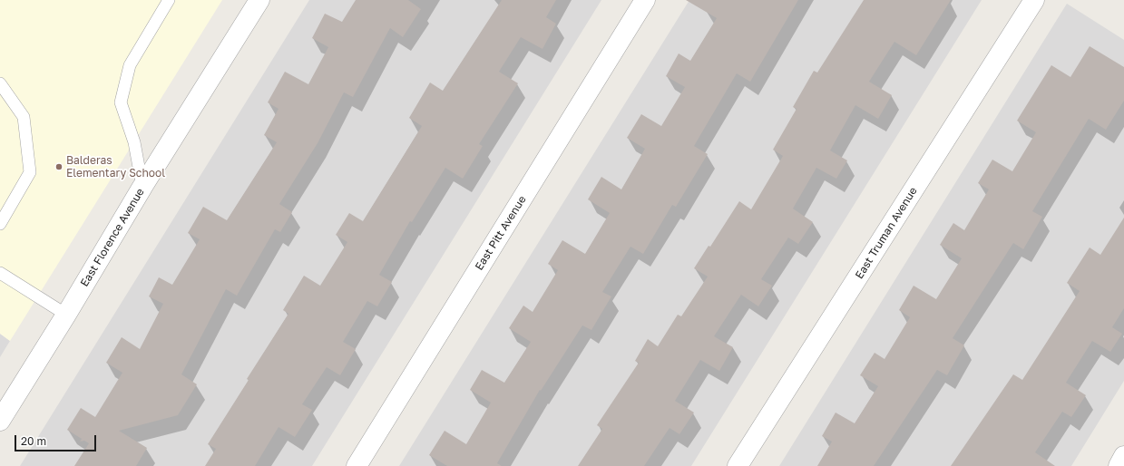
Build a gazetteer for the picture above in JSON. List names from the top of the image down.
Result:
{
  "streets": {
    "street": ["East Pitt Avenue", "East Truman Avenue", "East Florence Avenue"]
  },
  "places": ["Balderas Elementary School"],
  "scale_bar": "20 m"
}
